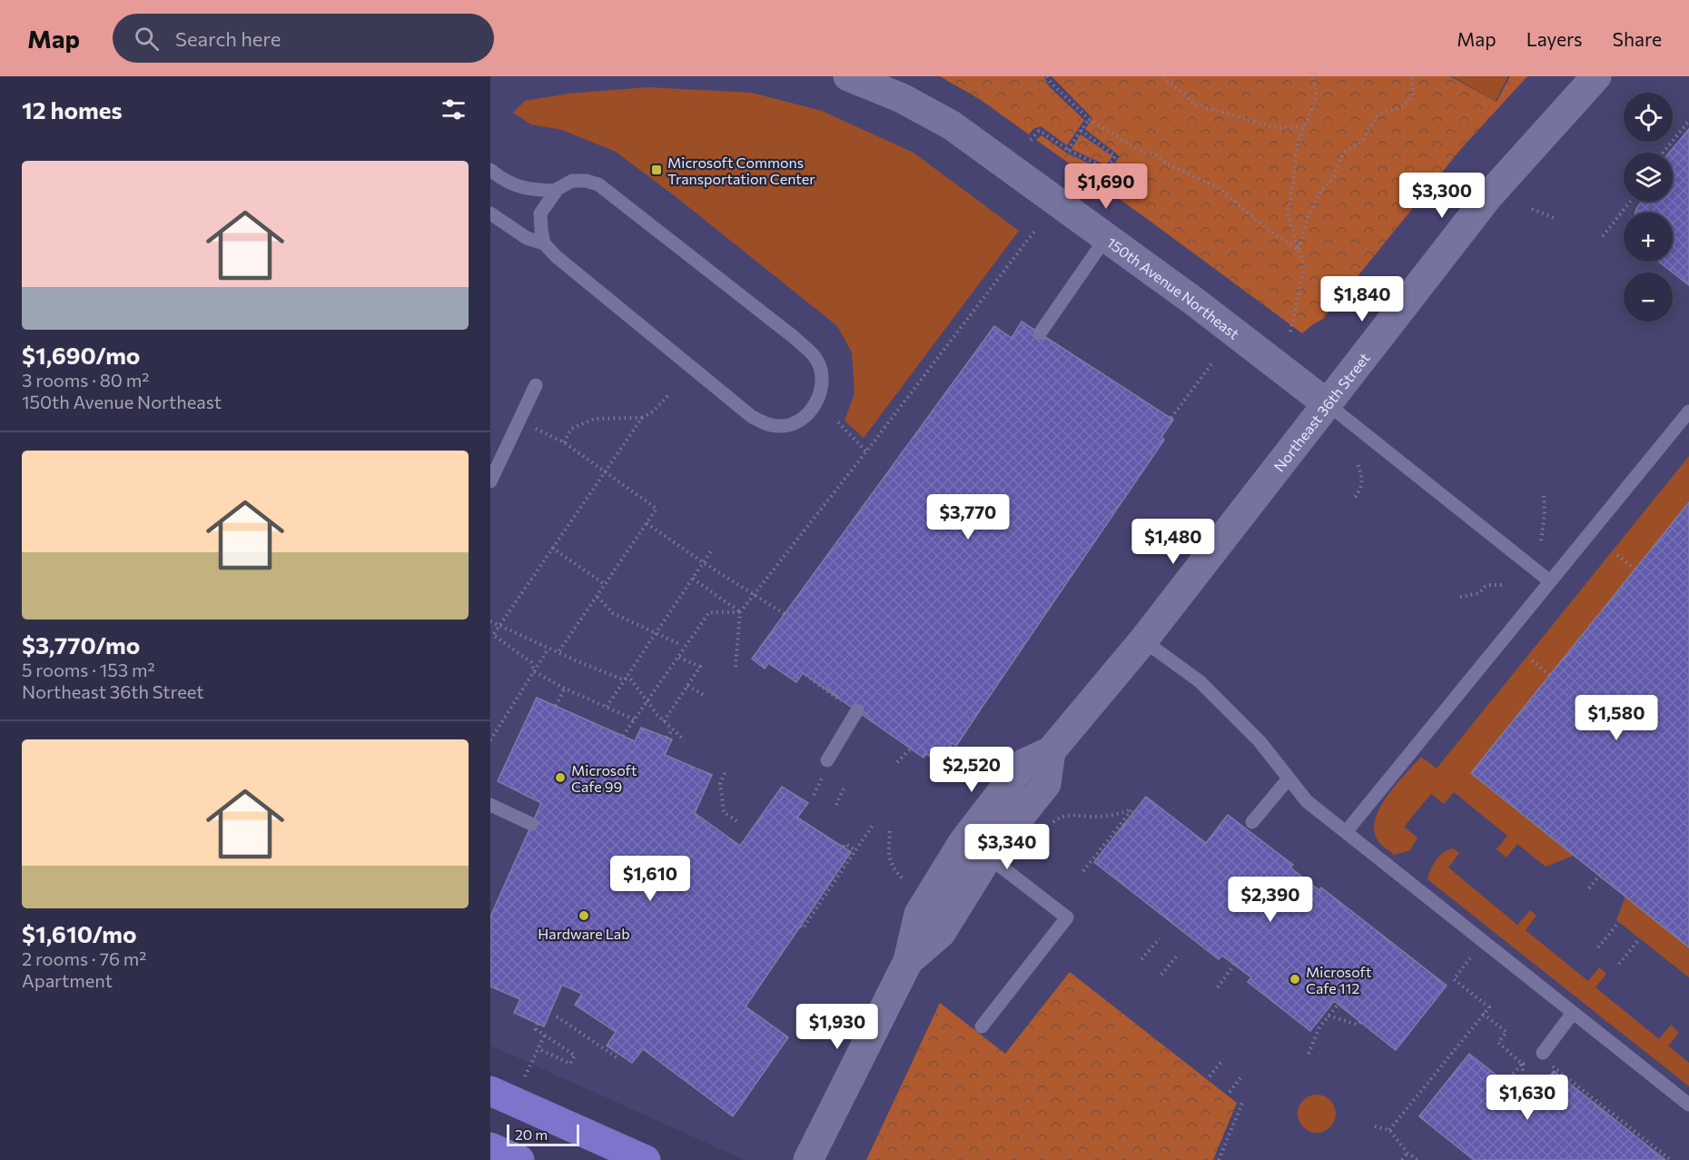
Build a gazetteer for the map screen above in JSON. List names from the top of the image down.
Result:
{
  "streets": {
    "street": ["150th Avenue Northeast", "Northeast 36th Street"]
  },
  "crossings": [
    ["150th Avenue Northeast", "Northeast 36th Street"]
  ],
  "places": {
    "transit": ["Microsoft Commons Transportation Center"],
    "other": ["Microsoft Cafe 99", "Hardware Lab", "Microsoft Cafe 112"]
  },
  "scale_bar": "20 m",
  "page": {
    "header": "Map",
    "search": "Search here",
    "nav": ["Map", "Layers", "Share"],
    "heading": "12 homes",
    "map_buttons": ["+", "−"],
    "list": [
      {
        "name": "$1,690/mo",
        "note": "3 rooms · 80 m² · 150th Avenue Northeast"
      },
      {
        "name": "$3,770/mo",
        "note": "5 rooms · 153 m² · Northeast 36th Street"
      },
      {
        "name": "$1,610/mo",
        "note": "2 rooms · 76 m² · Apartment"
      }
    ],
    "price": [
      "$1,690",
      "$3,300",
      "$1,840",
      "$3,770",
      "$1,480",
      "$1,580",
      "$2,520",
      "$3,340",
      "$1,610",
      "$2,390",
      "$1,930",
      "$1,630"
    ],
    "scale": "20 m"
  }
}
